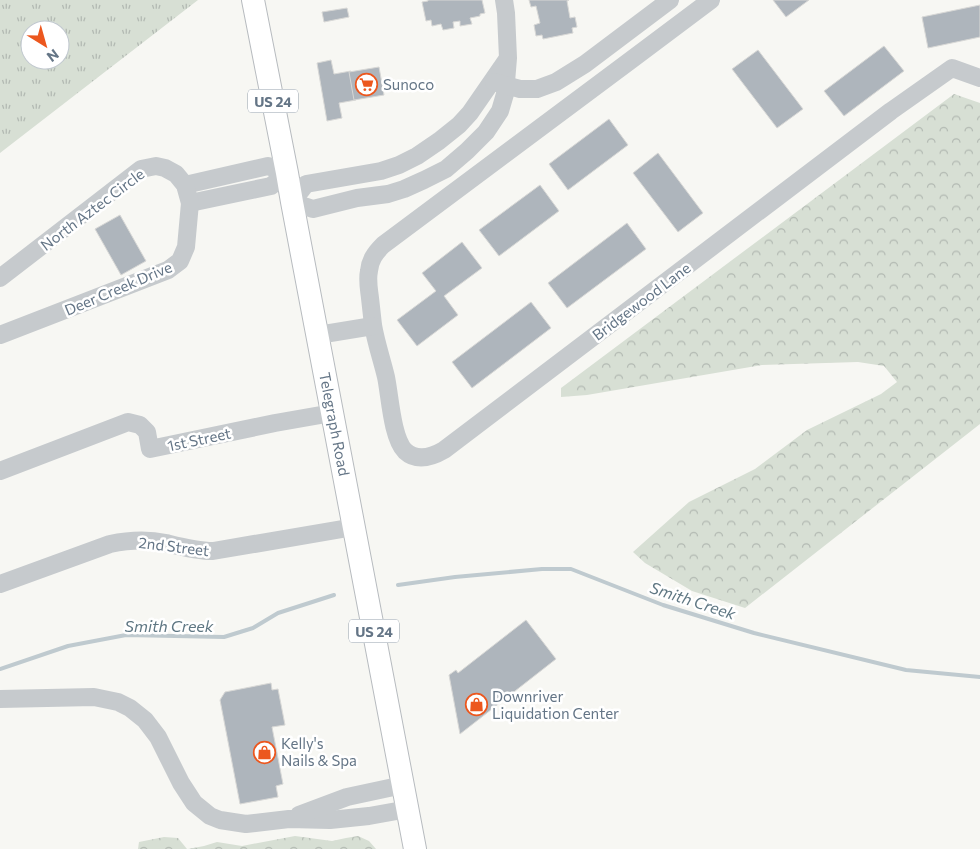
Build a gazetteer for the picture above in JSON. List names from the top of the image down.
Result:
{
  "streets": {
    "main road": ["US 24", "Telegraph Road"],
    "street": [
      "North Aztec Circle",
      "Deer Creek Drive",
      "Bridgewood Lane",
      "1st Street",
      "2nd Street"
    ]
  },
  "crossings": [
    ["North Aztec Circle", "Deer Creek Drive"],
    ["Telegraph Road", "1st Street"],
    ["Telegraph Road", "2nd Street"]
  ],
  "water": ["Smith Creek"],
  "places": {
    "supermarket": ["Sunoco"],
    "shop": ["Downriver Liquidation Center", "Kelly's Nails & Spa"]
  },
  "north": "bottom right"
}
